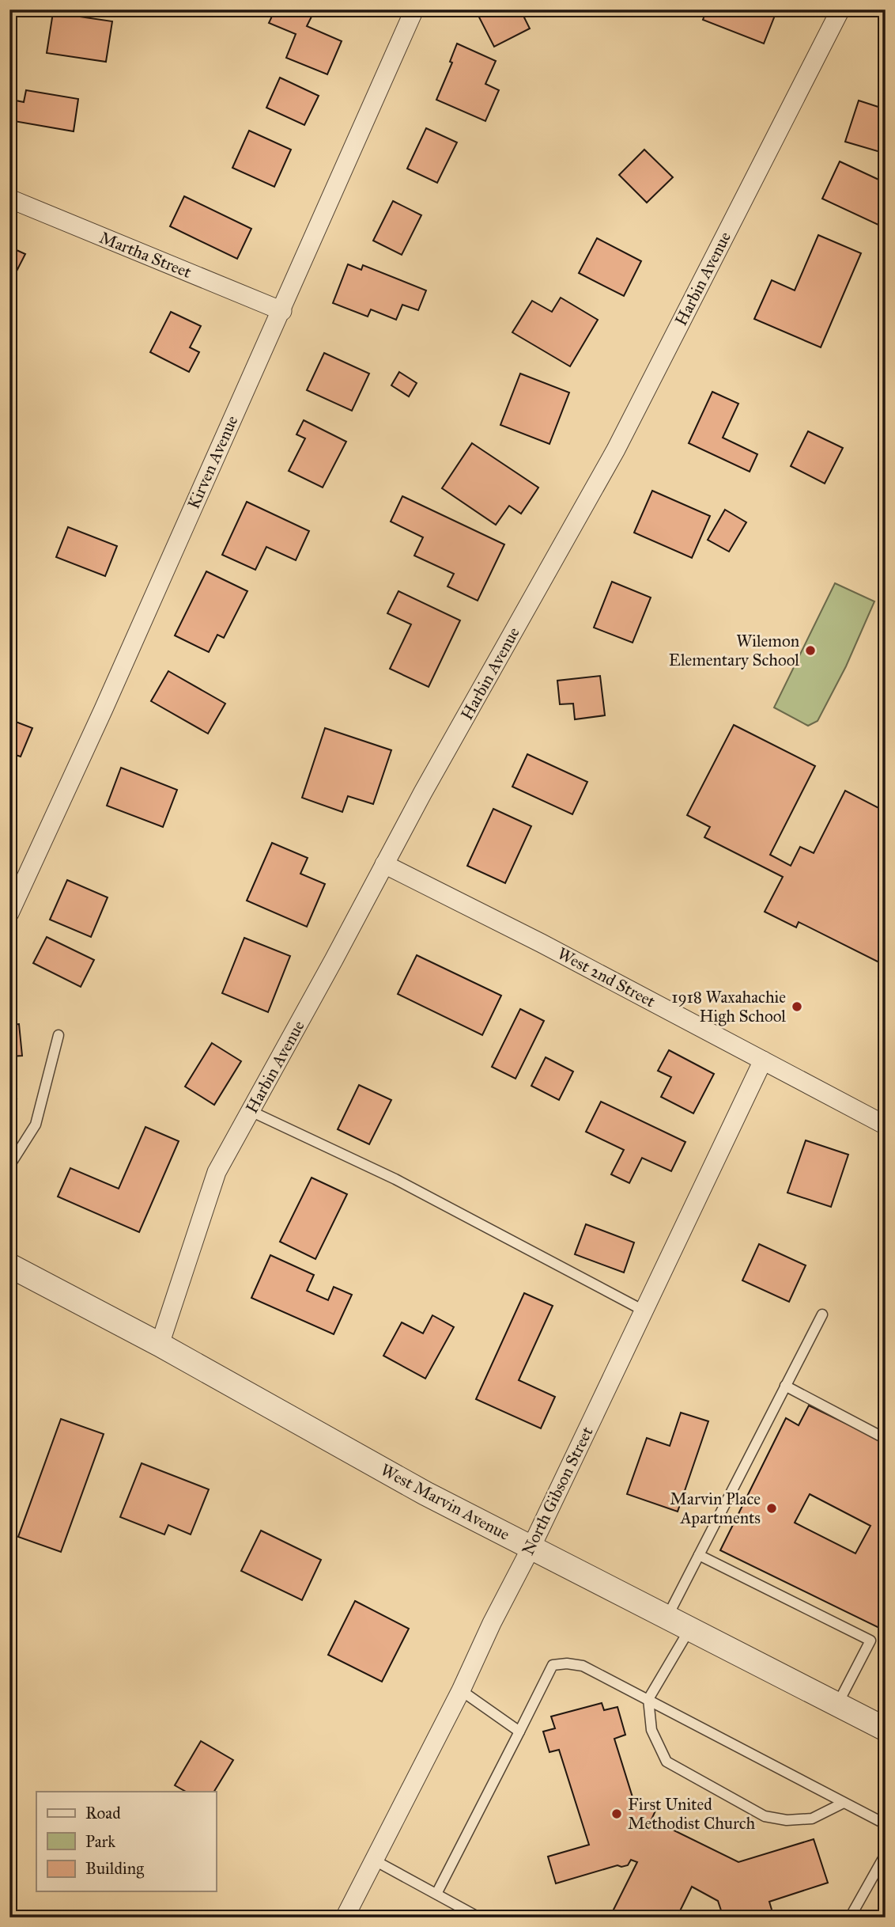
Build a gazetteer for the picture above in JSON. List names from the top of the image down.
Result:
{
  "streets": {
    "street": [
      "Martha Street",
      "Harbin Avenue",
      "Kirven Avenue",
      "West 2nd Street",
      "North Gibson Street",
      "West Marvin Avenue"
    ]
  },
  "crossings": [
    ["Martha Street", "Kirven Avenue"],
    ["Harbin Avenue", "West 2nd Street"],
    ["Harbin Avenue", "West Marvin Avenue"],
    ["West 2nd Street", "North Gibson Street"],
    ["North Gibson Street", "West Marvin Avenue"]
  ],
  "places": [
    "Wilemon Elementary School",
    "1918 Waxahachie High School",
    "Marvin Place Apartments",
    "First United Methodist Church"
  ],
  "legend": ["Road", "Park", "Building"]
}
